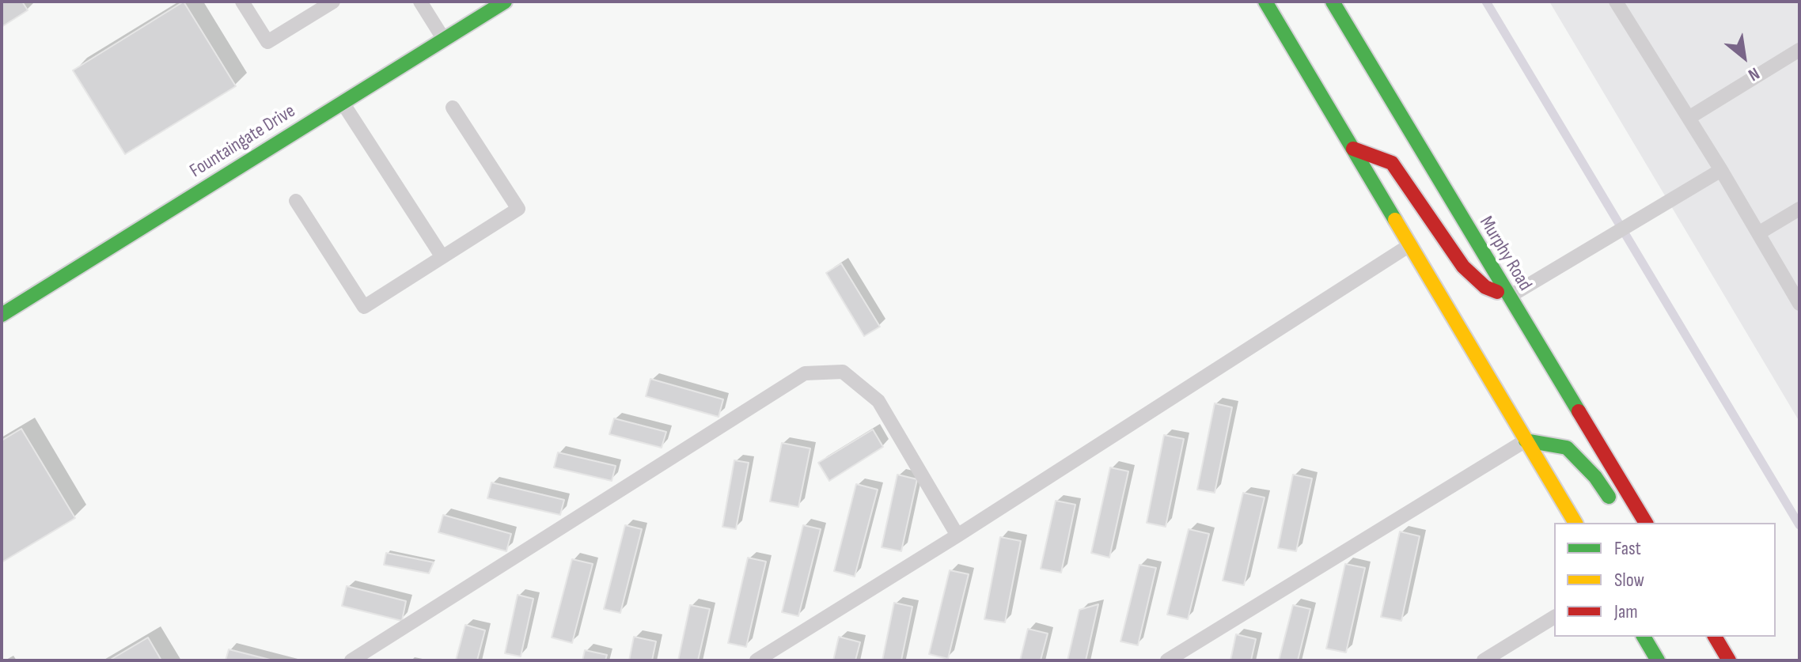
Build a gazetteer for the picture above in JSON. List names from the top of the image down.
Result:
{
  "streets": {
    "main road": ["Fountaingate Drive", "Murphy Road"]
  },
  "legend": ["Fast", "Slow", "Jam"],
  "north": "bottom right"
}
